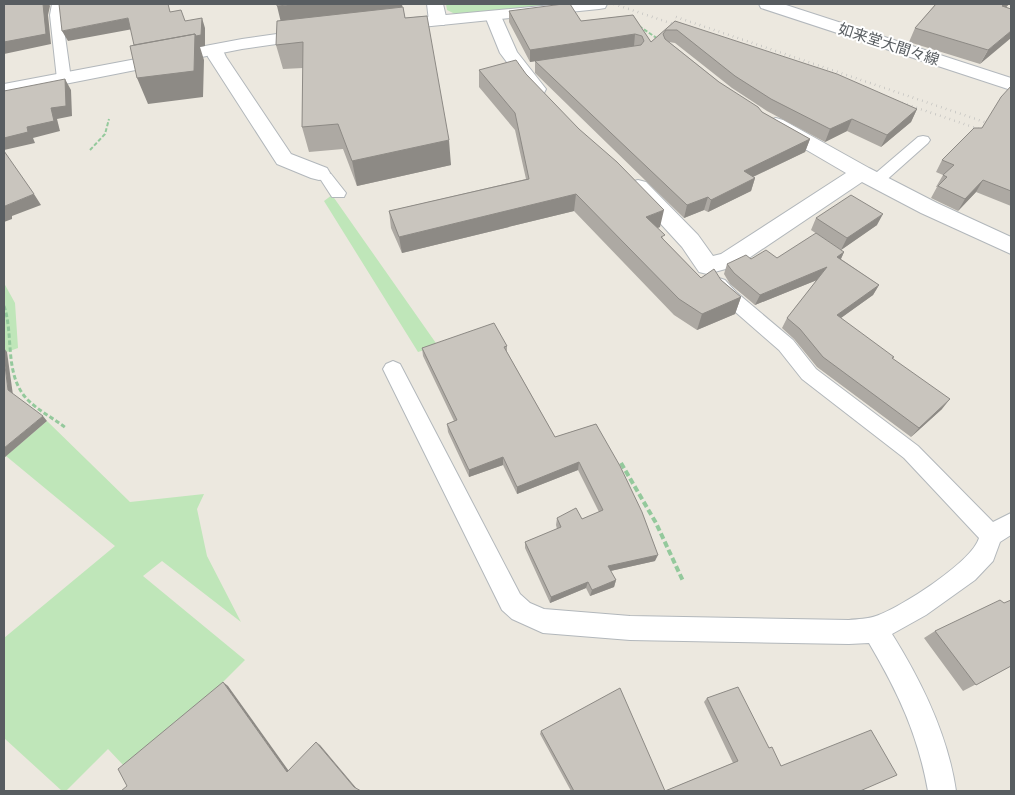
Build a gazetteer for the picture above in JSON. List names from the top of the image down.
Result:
{
  "streets": {
    "street": ["如来堂大間々線"]
  }
}
